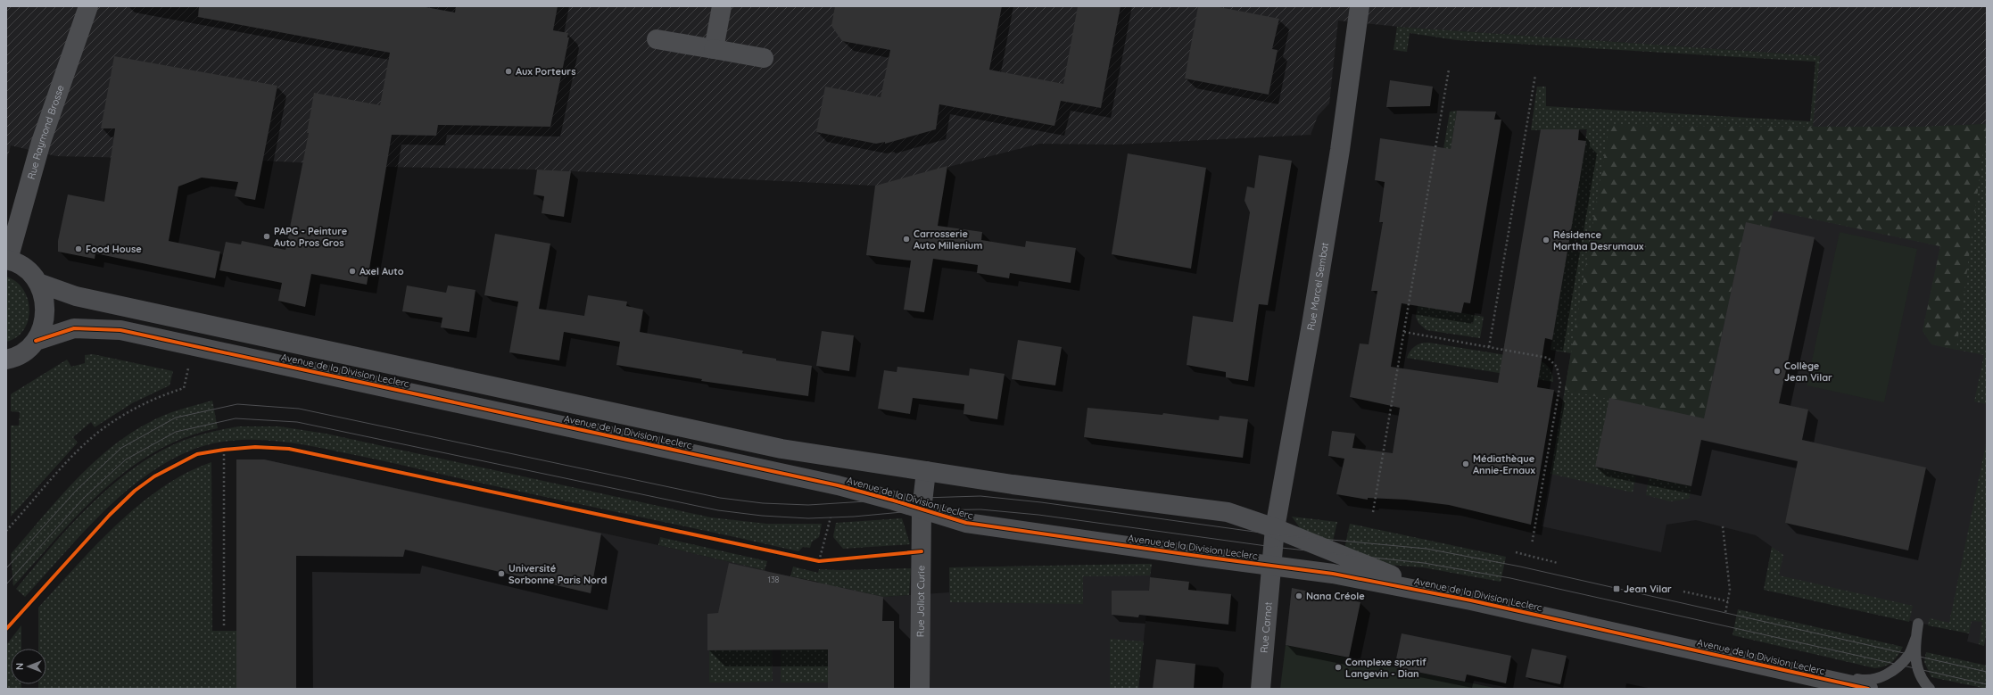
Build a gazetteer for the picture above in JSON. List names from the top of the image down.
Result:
{
  "streets": {
    "street": [
      "Rue Raymond Brosse",
      "Rue Marcel Sembat",
      "Avenue de la Division Leclerc",
      "Rue Joliot Curie",
      "Rue Carnot"
    ]
  },
  "crossings": [
    ["Rue Raymond Brosse", "Avenue de la Division Leclerc"],
    ["Rue Marcel Sembat", "Avenue de la Division Leclerc"],
    ["Rue Marcel Sembat", "Rue Carnot"],
    ["Avenue de la Division Leclerc", "Rue Joliot Curie"],
    ["Avenue de la Division Leclerc", "Rue Carnot"]
  ],
  "places": {
    "other": [
      "Aux Porteurs",
      "PAPG - Peinture Auto Pros Gros",
      "Carrosserie Auto Millenium",
      "Résidence Martha Desrumaux",
      "Food House",
      "Axel Auto",
      "Collège Jean Vilar",
      "Médiathèque Annie-Ernaux",
      "Université Sorbonne Paris Nord",
      "Nana Créole",
      "Complexe sportif Langevin - Dian"
    ],
    "transit": ["Jean Vilar"]
  },
  "house_numbers": ["138"],
  "north": "left"
}
